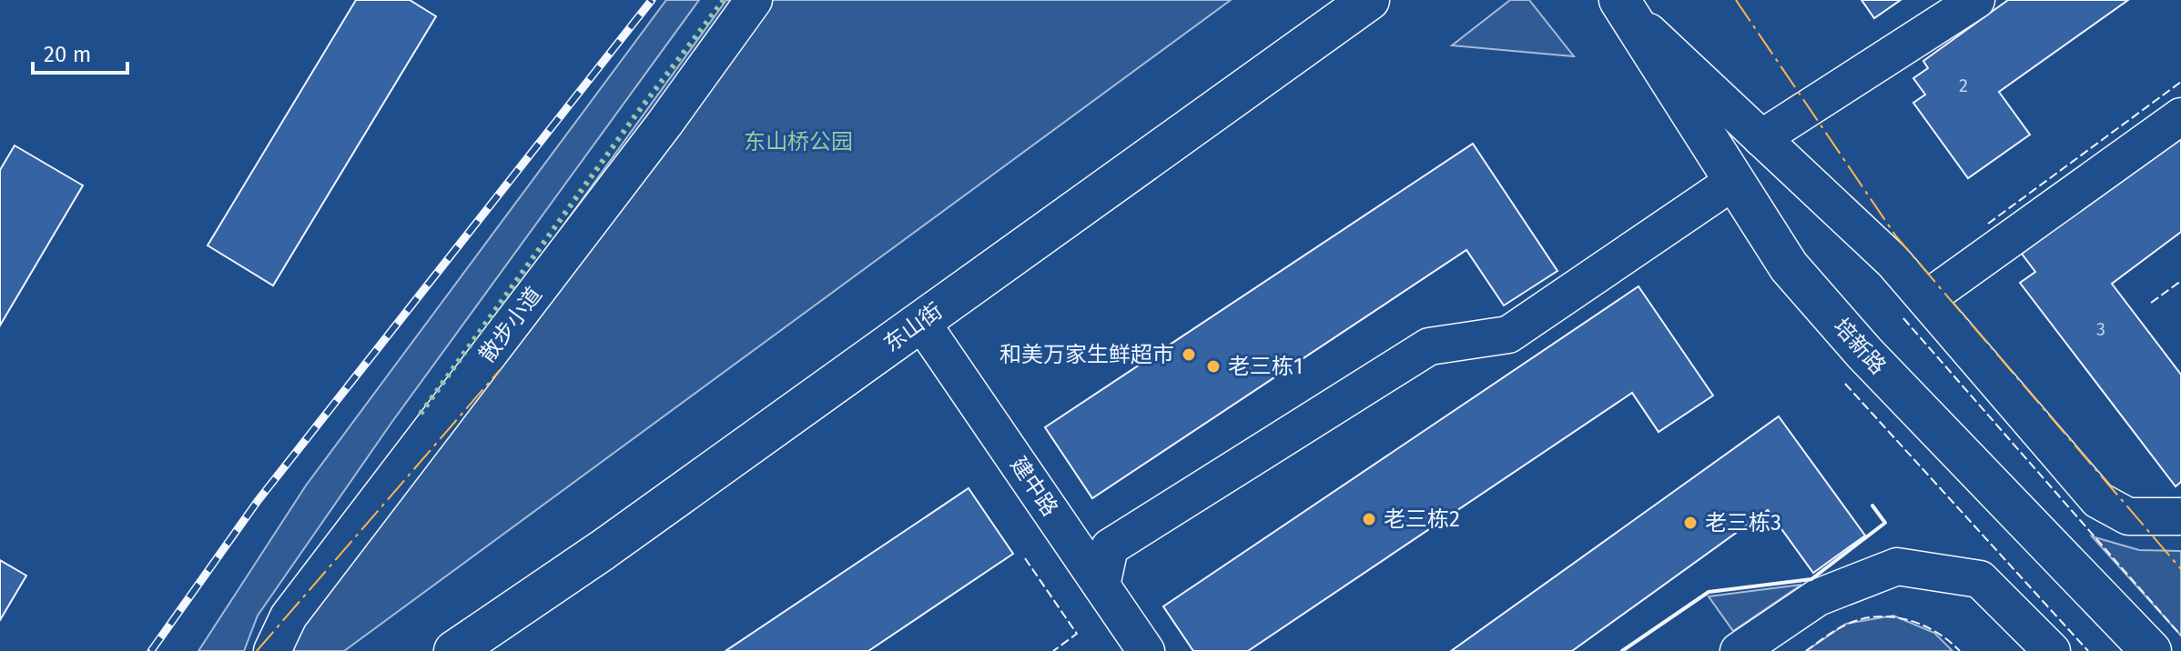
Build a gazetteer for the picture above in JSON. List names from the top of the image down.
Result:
{
  "streets": {
    "main road": ["东山街", "培新路"],
    "street": ["散步小道", "建中路"]
  },
  "crossings": [
    ["东山街", "建中路"]
  ],
  "parks": ["东山桥公园"],
  "places": [
    "和美万家生鲜超市",
    "老三栋1",
    "老三栋2",
    "老三栋3"
  ],
  "house_numbers": ["2", "3"],
  "scale_bar": "20 m"
}
